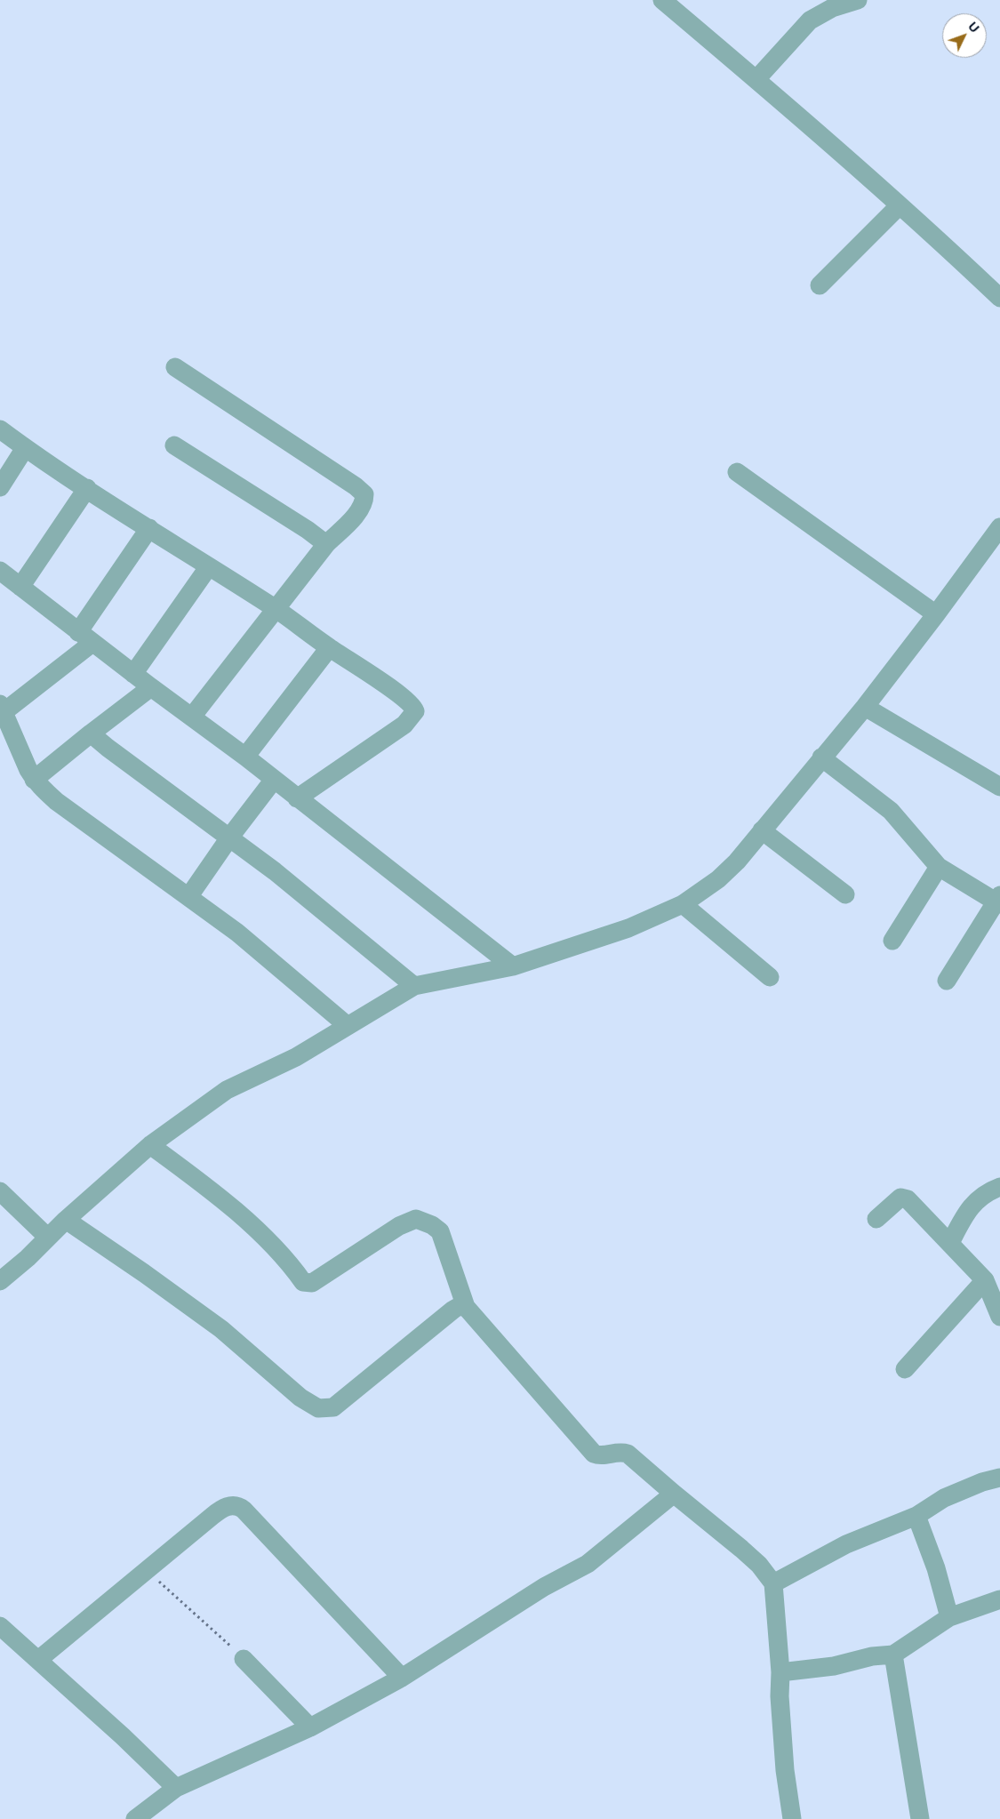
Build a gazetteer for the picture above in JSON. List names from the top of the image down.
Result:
{
  "north": "top right"
}
